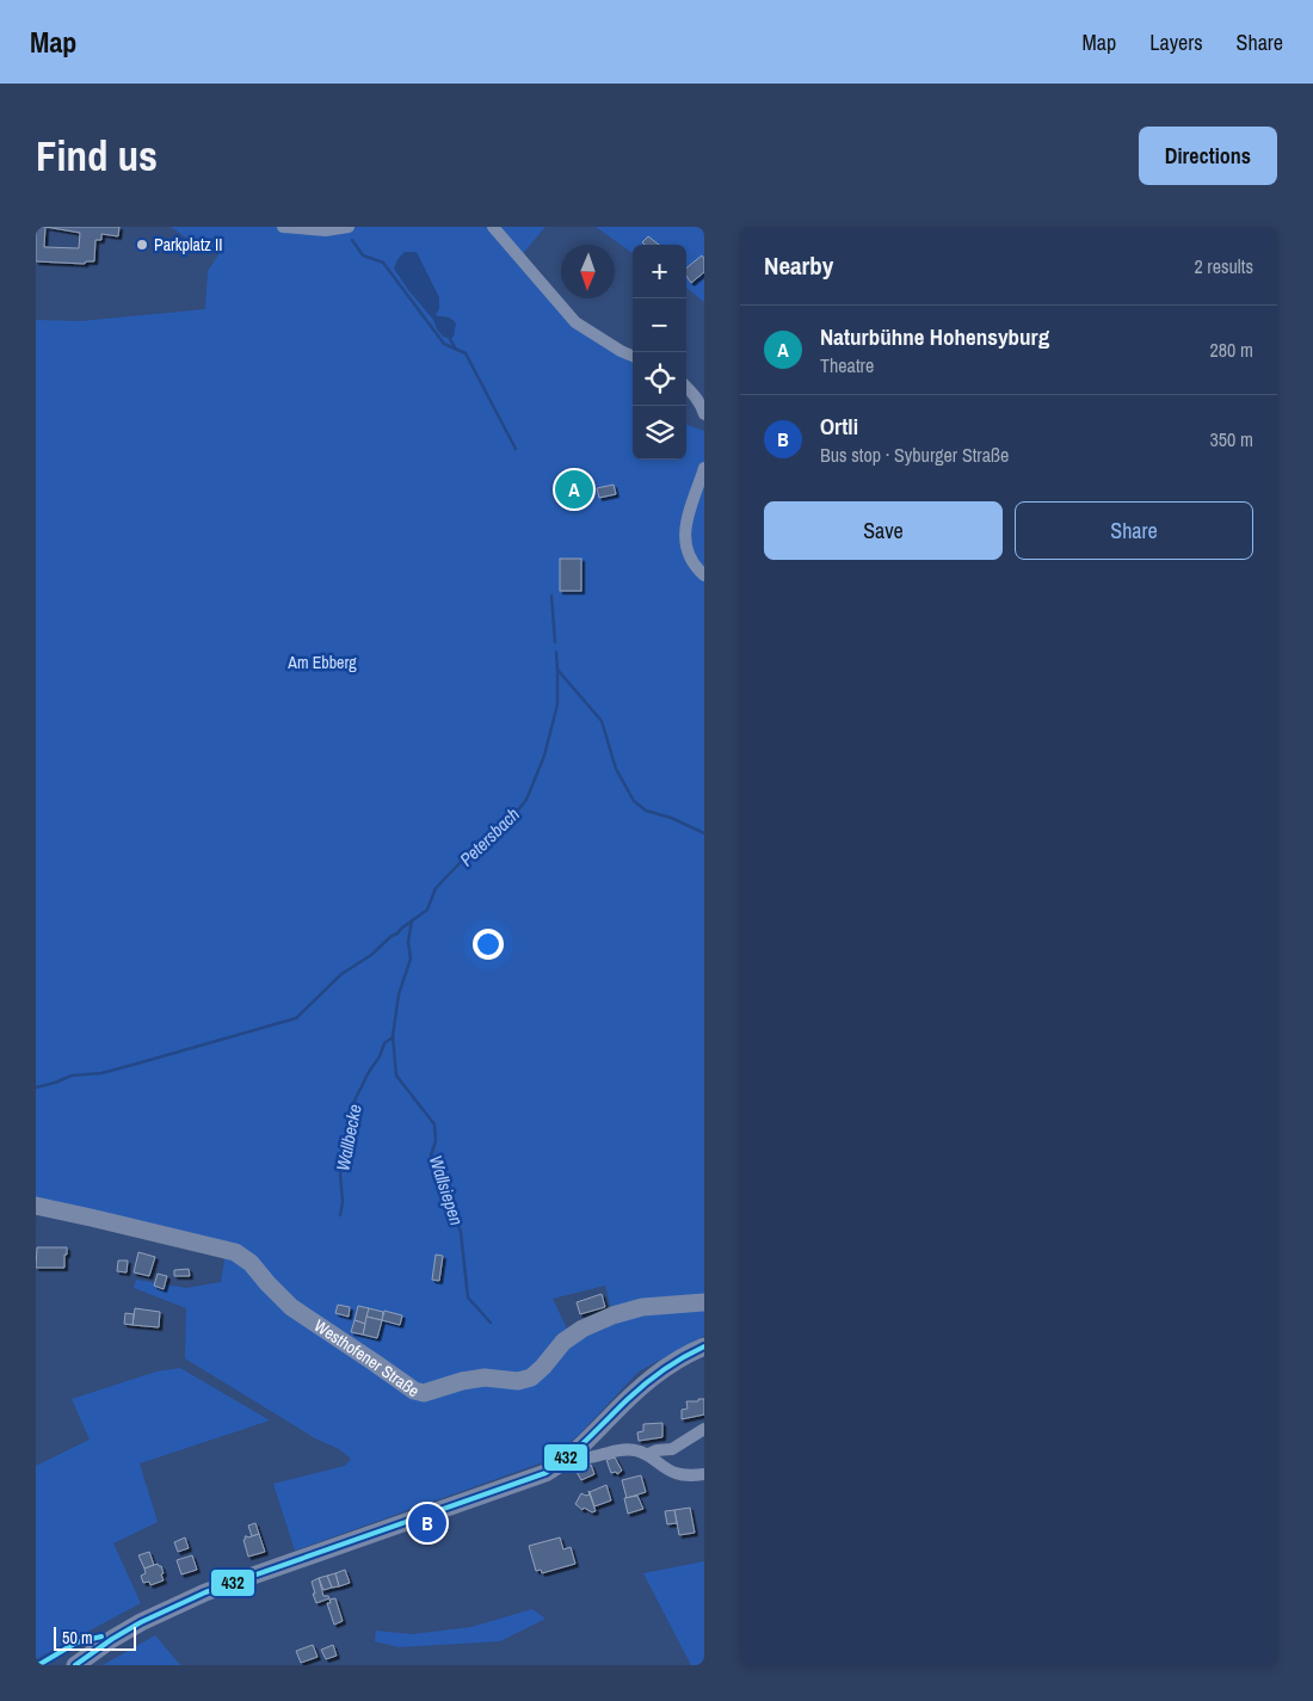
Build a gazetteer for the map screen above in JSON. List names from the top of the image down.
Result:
{
  "streets": {
    "street": ["Westhofener Straße"]
  },
  "water": ["Petersbach", "Wallbecke", "Wallsiepen"],
  "parks": ["Am Ebberg"],
  "places": ["Parkplatz II"],
  "lines": ["transit line 432"],
  "scale_bar": "50 m",
  "north": "bottom",
  "page": {
    "header": "Map",
    "nav": ["Map", "Layers", "Share"],
    "buttons": [
      "Directions",
      ["Save", "Share"]
    ],
    "title": "Find us",
    "heading": ["Nearby", "2 results"],
    "map_buttons": ["+", "−"],
    "list": [
      {
        "mark": "A",
        "name": "Naturbühne Hohensyburg",
        "note": "Theatre",
        "value": "280 m"
      },
      {
        "mark": "B",
        "name": "Ortli",
        "note": "Bus stop · Syburger Straße",
        "value": "350 m"
      }
    ],
    "pins": ["A", "B"],
    "scale": "50 m"
  }
}
